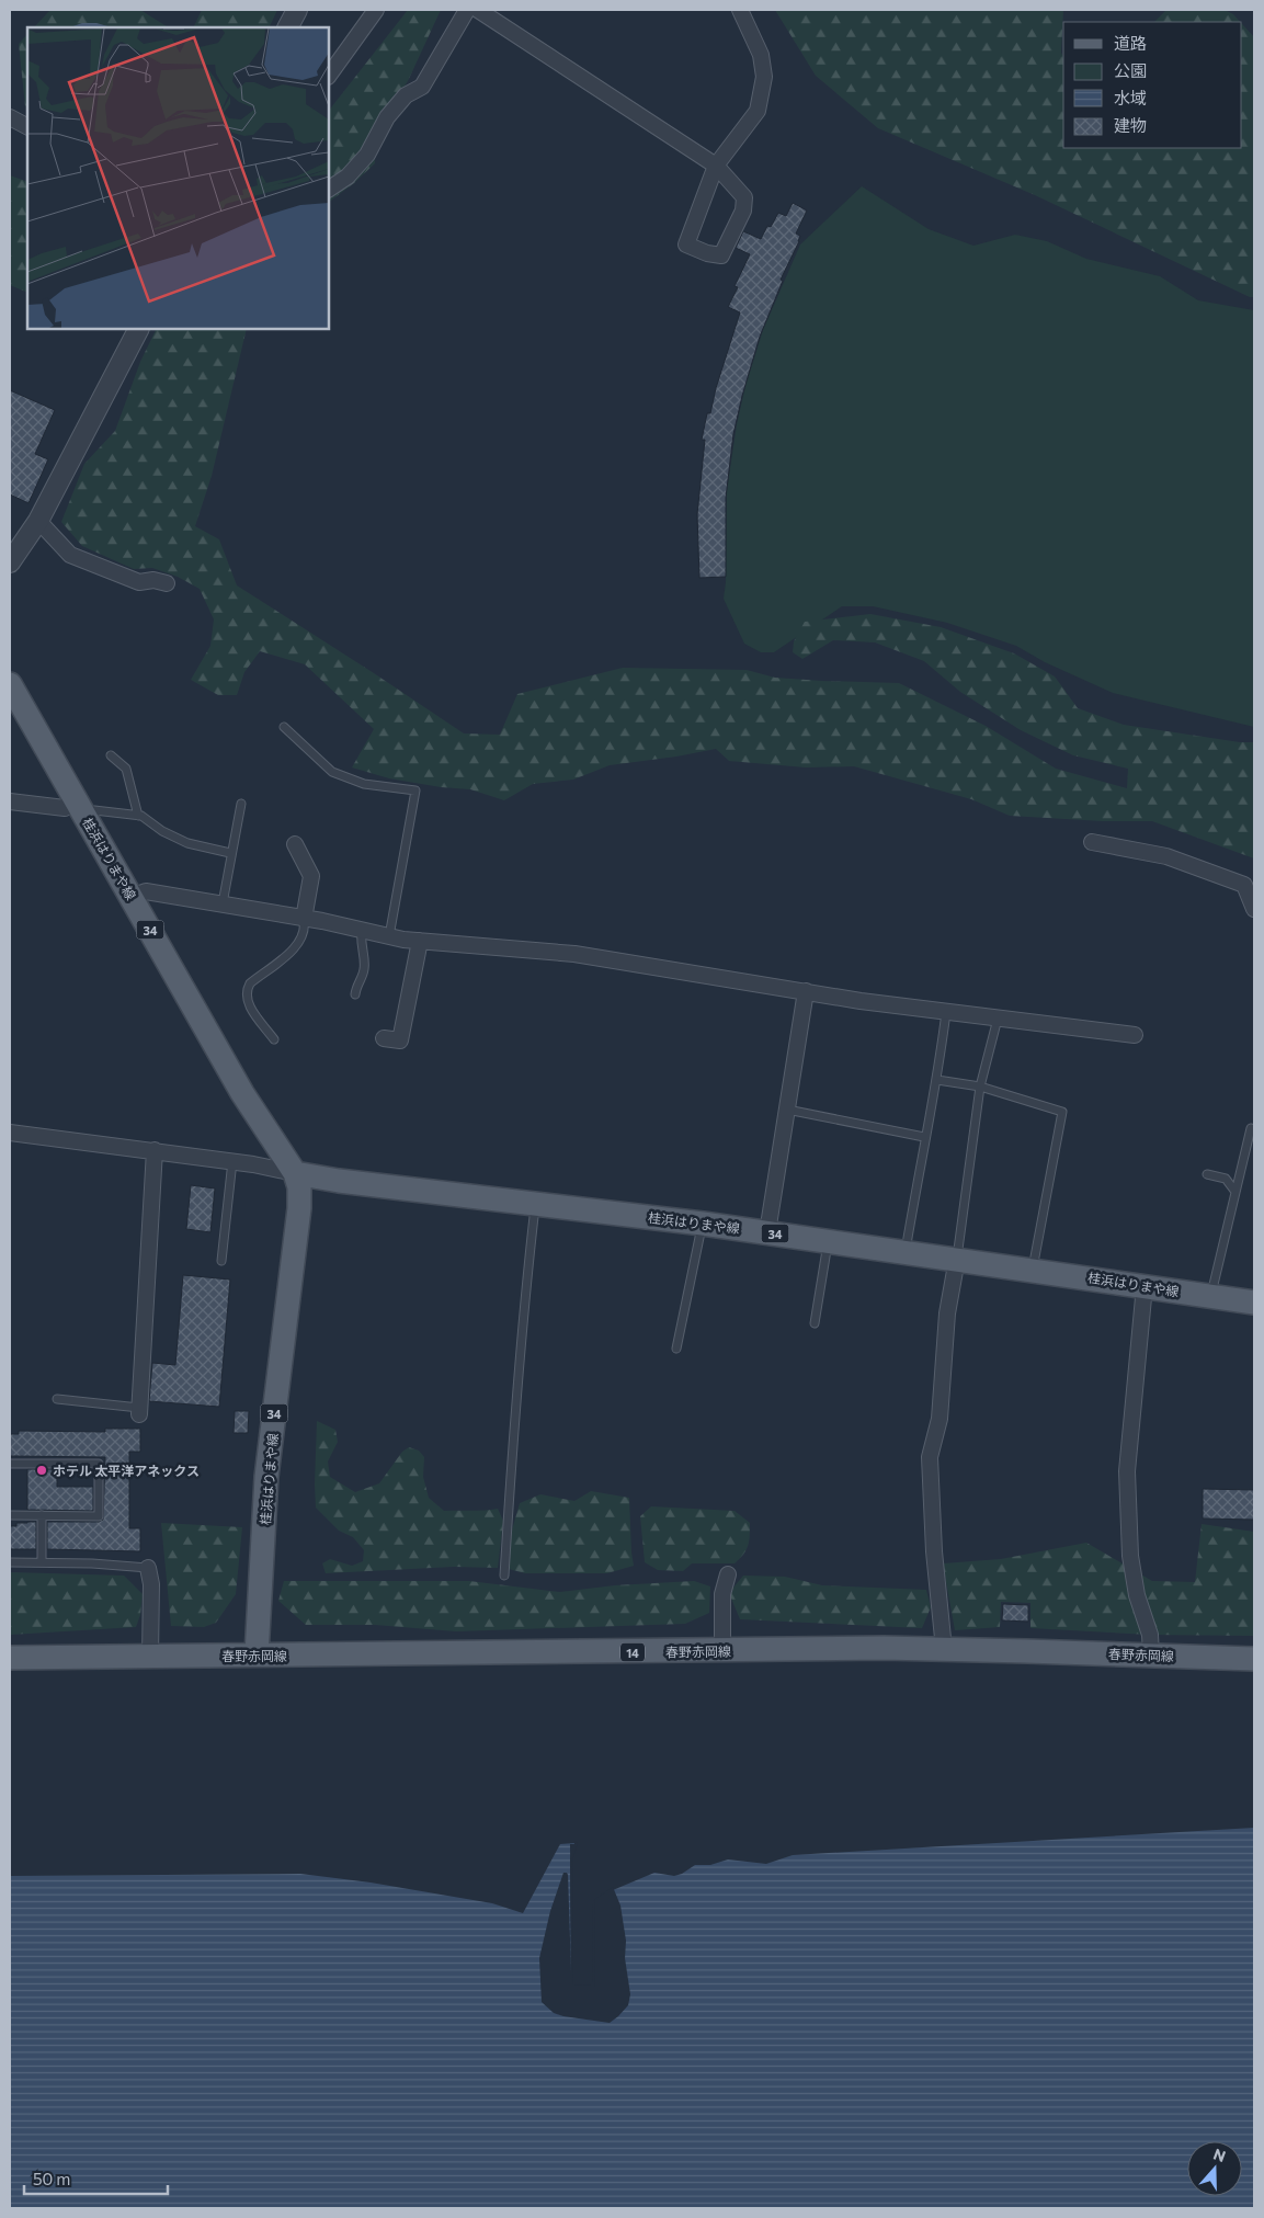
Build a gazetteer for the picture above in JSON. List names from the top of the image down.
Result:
{
  "streets": {
    "main road": [
      "桂浜はりまや線",
      "34",
      "春野赤岡線",
      "14"
    ]
  },
  "crossings": [
    ["桂浜はりまや線", "春野赤岡線"]
  ],
  "places": ["ホテル 太平洋アネックス"],
  "legend": [
    "道路",
    "公園",
    "水域",
    "建物"
  ],
  "scale_bar": "50 m",
  "north": "top"
}
